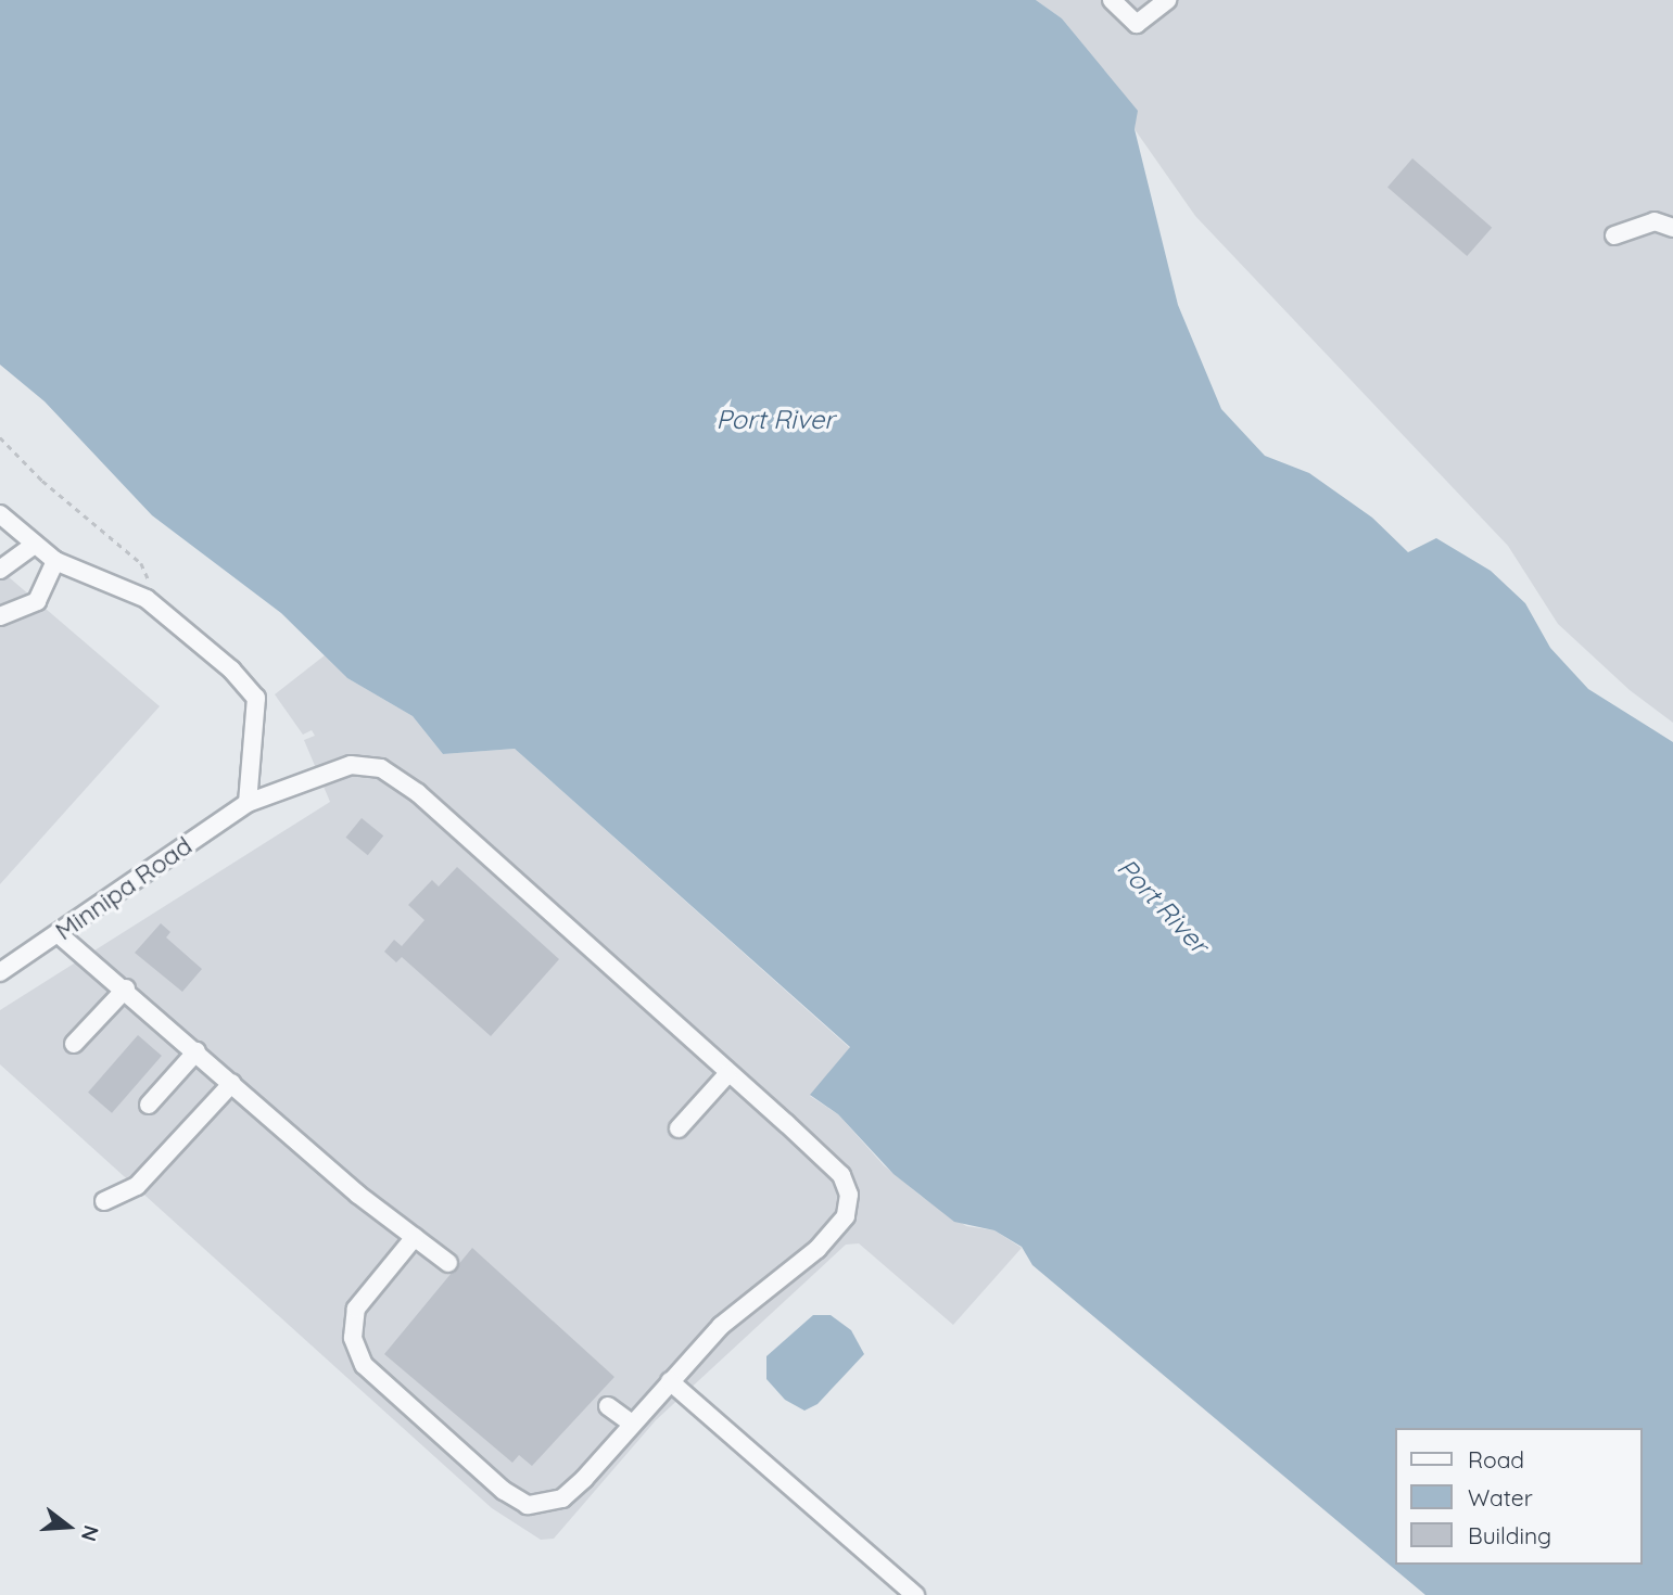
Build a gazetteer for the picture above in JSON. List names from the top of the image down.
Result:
{
  "streets": {
    "street": ["Minnipa Road"]
  },
  "water": ["Port River"],
  "legend": ["Road", "Water", "Building"],
  "north": "right"
}
